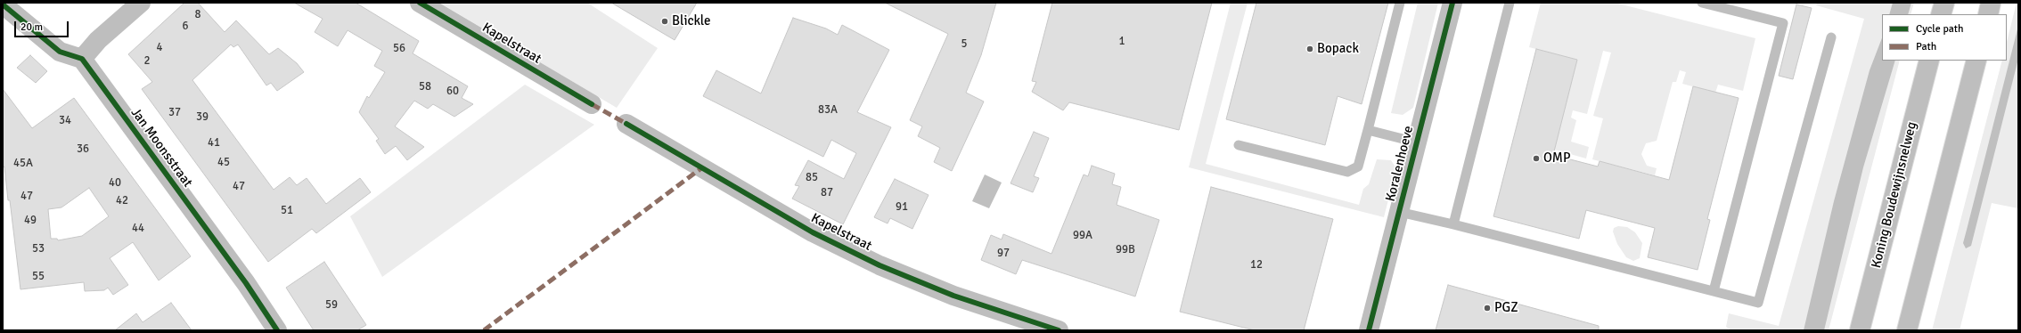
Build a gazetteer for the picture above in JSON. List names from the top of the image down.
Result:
{
  "streets": {
    "main road": [
      "Kapelstraat",
      "Jan Moonsstraat",
      "Koralenhoeve",
      "Koning Boudewijnsnelweg"
    ]
  },
  "places": [
    "Blickle",
    "Bopack",
    "OMP",
    "PGZ"
  ],
  "house_numbers": [
    "8",
    "6",
    "1",
    "5",
    "4",
    "56",
    "2",
    "58",
    "60",
    "83A",
    "37",
    "39",
    "34",
    "41",
    "36",
    "45",
    "45A",
    "85",
    "40",
    "47",
    "87",
    "47",
    "42",
    "91",
    "51",
    "49",
    "44",
    "99A",
    "53",
    "99B",
    "97",
    "12",
    "55",
    "59"
  ],
  "legend": ["Cycle path", "Path"],
  "scale_bar": "20 m"
}
